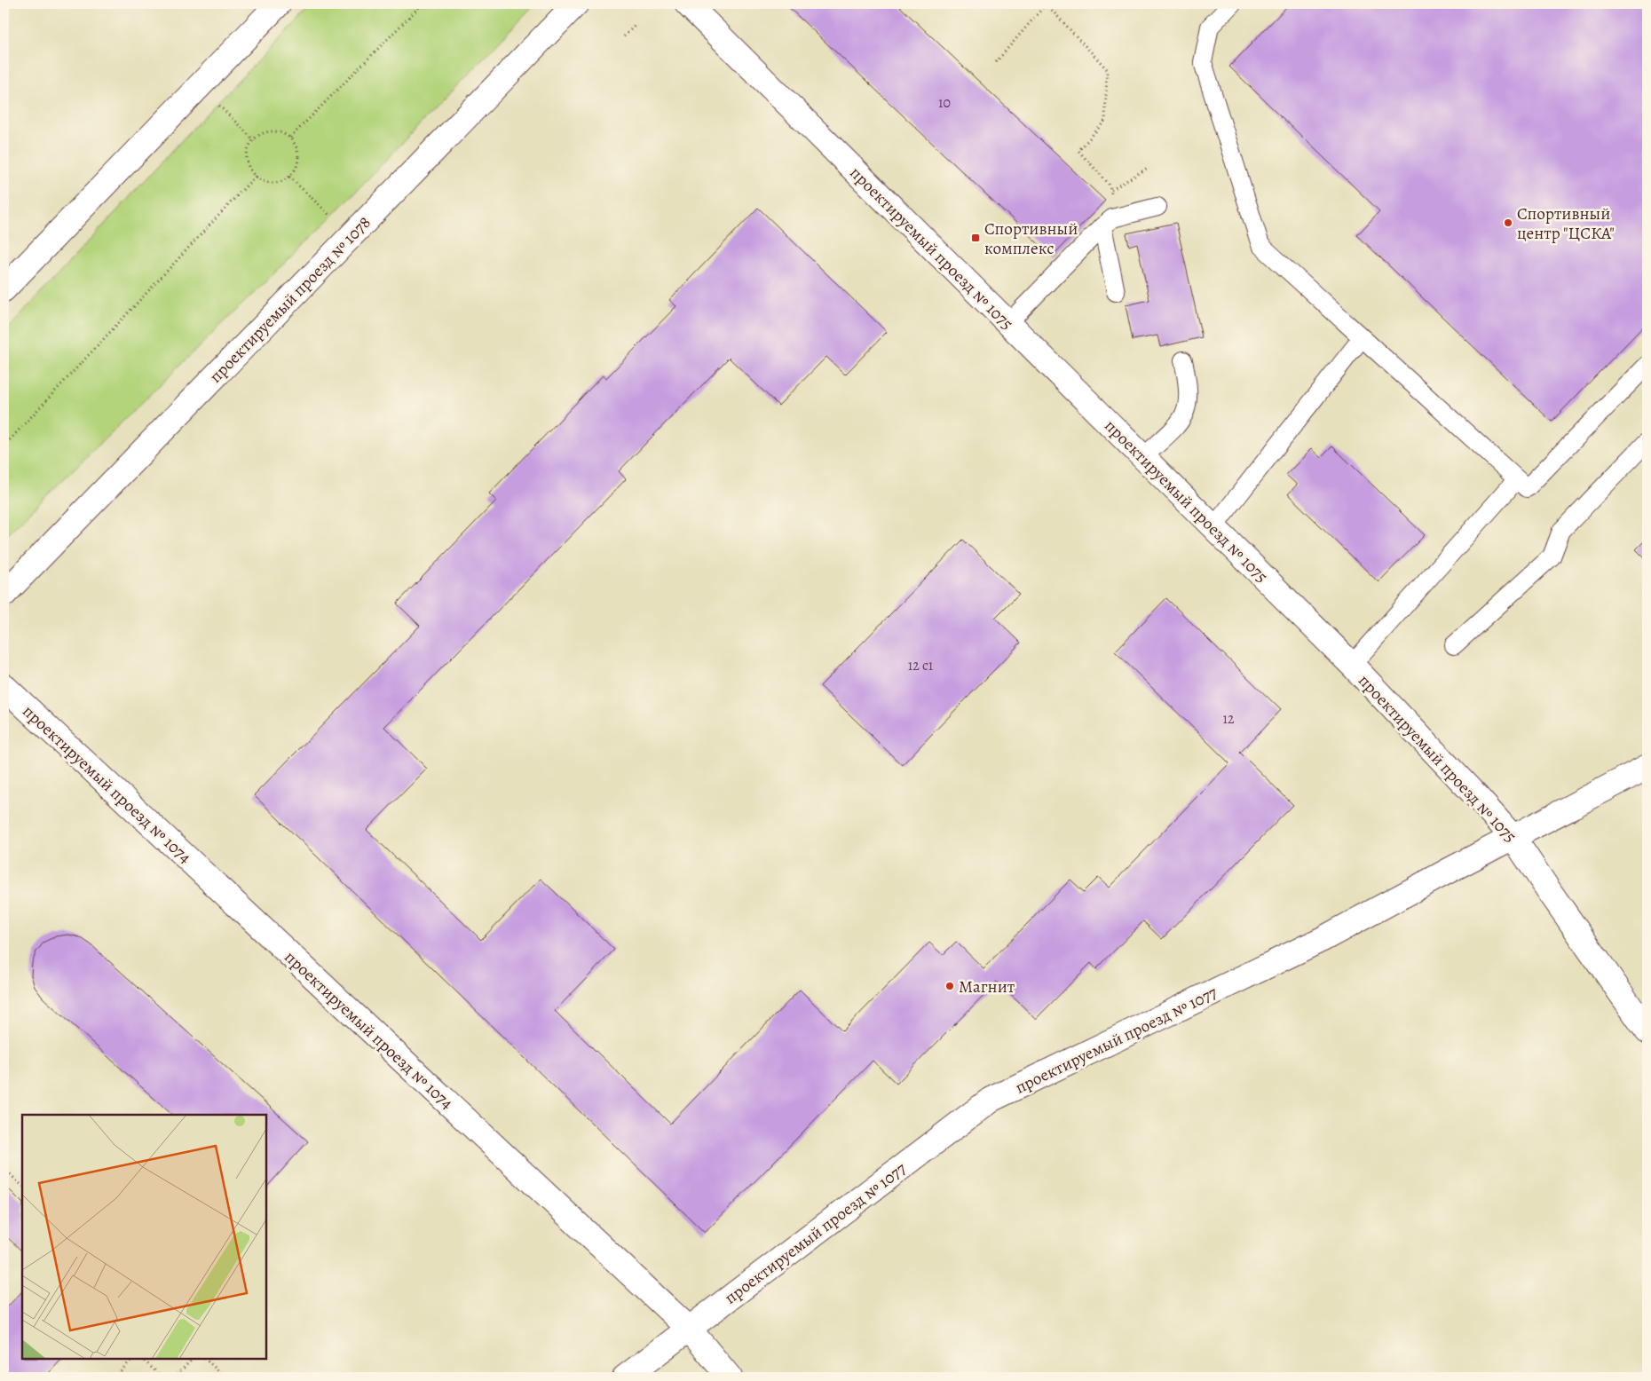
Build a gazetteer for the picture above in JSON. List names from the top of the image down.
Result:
{
  "streets": {
    "street": [
      "проектируемый проезд № 1075",
      "проектируемый проезд № 1078",
      "проектируемый проезд № 1074",
      "проектируемый проезд № 1077"
    ]
  },
  "crossings": [
    ["проектируемый проезд № 1075", "проектируемый проезд № 1077"],
    ["проектируемый проезд № 1074", "проектируемый проезд № 1077"]
  ],
  "places": {
    "other": ["Спортивный центр \"ЦСКА\"", "Магнит"],
    "transit": ["Спортивный комплекс"]
  },
  "house_numbers": ["10", "12 с1", "12"]
}
